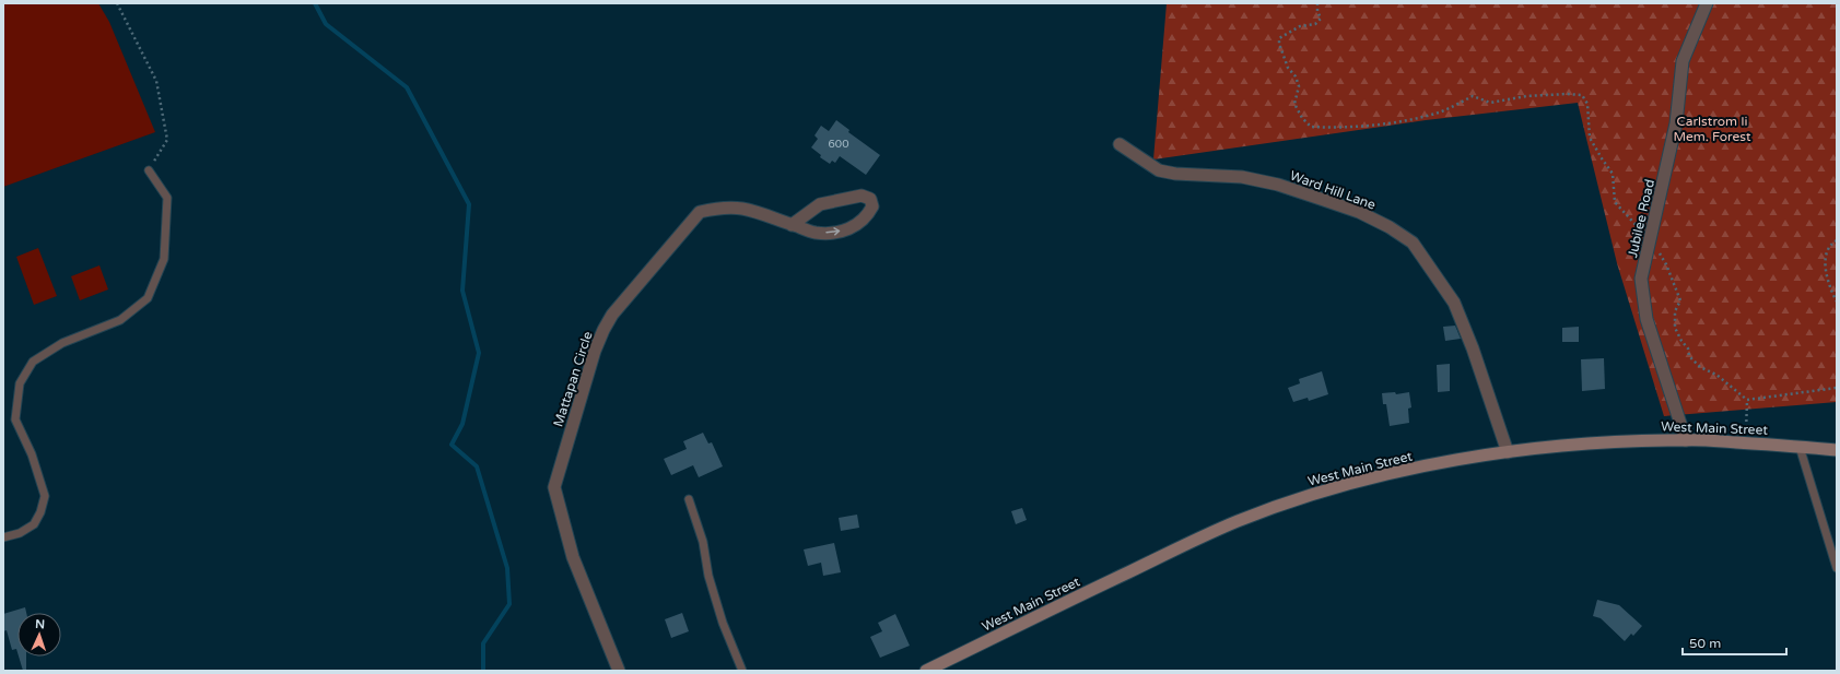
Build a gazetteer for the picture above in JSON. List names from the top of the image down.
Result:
{
  "streets": {
    "main road": ["West Main Street"],
    "street": ["Ward Hill Lane", "Jubilee Road", "Mattapan Circle"]
  },
  "crossings": [
    ["Ward Hill Lane", "West Main Street"],
    ["Jubilee Road", "West Main Street"]
  ],
  "parks": ["Carlstrom Ii Mem. Forest"],
  "house_numbers": ["600"],
  "scale_bar": "50 m",
  "north": "top"
}
